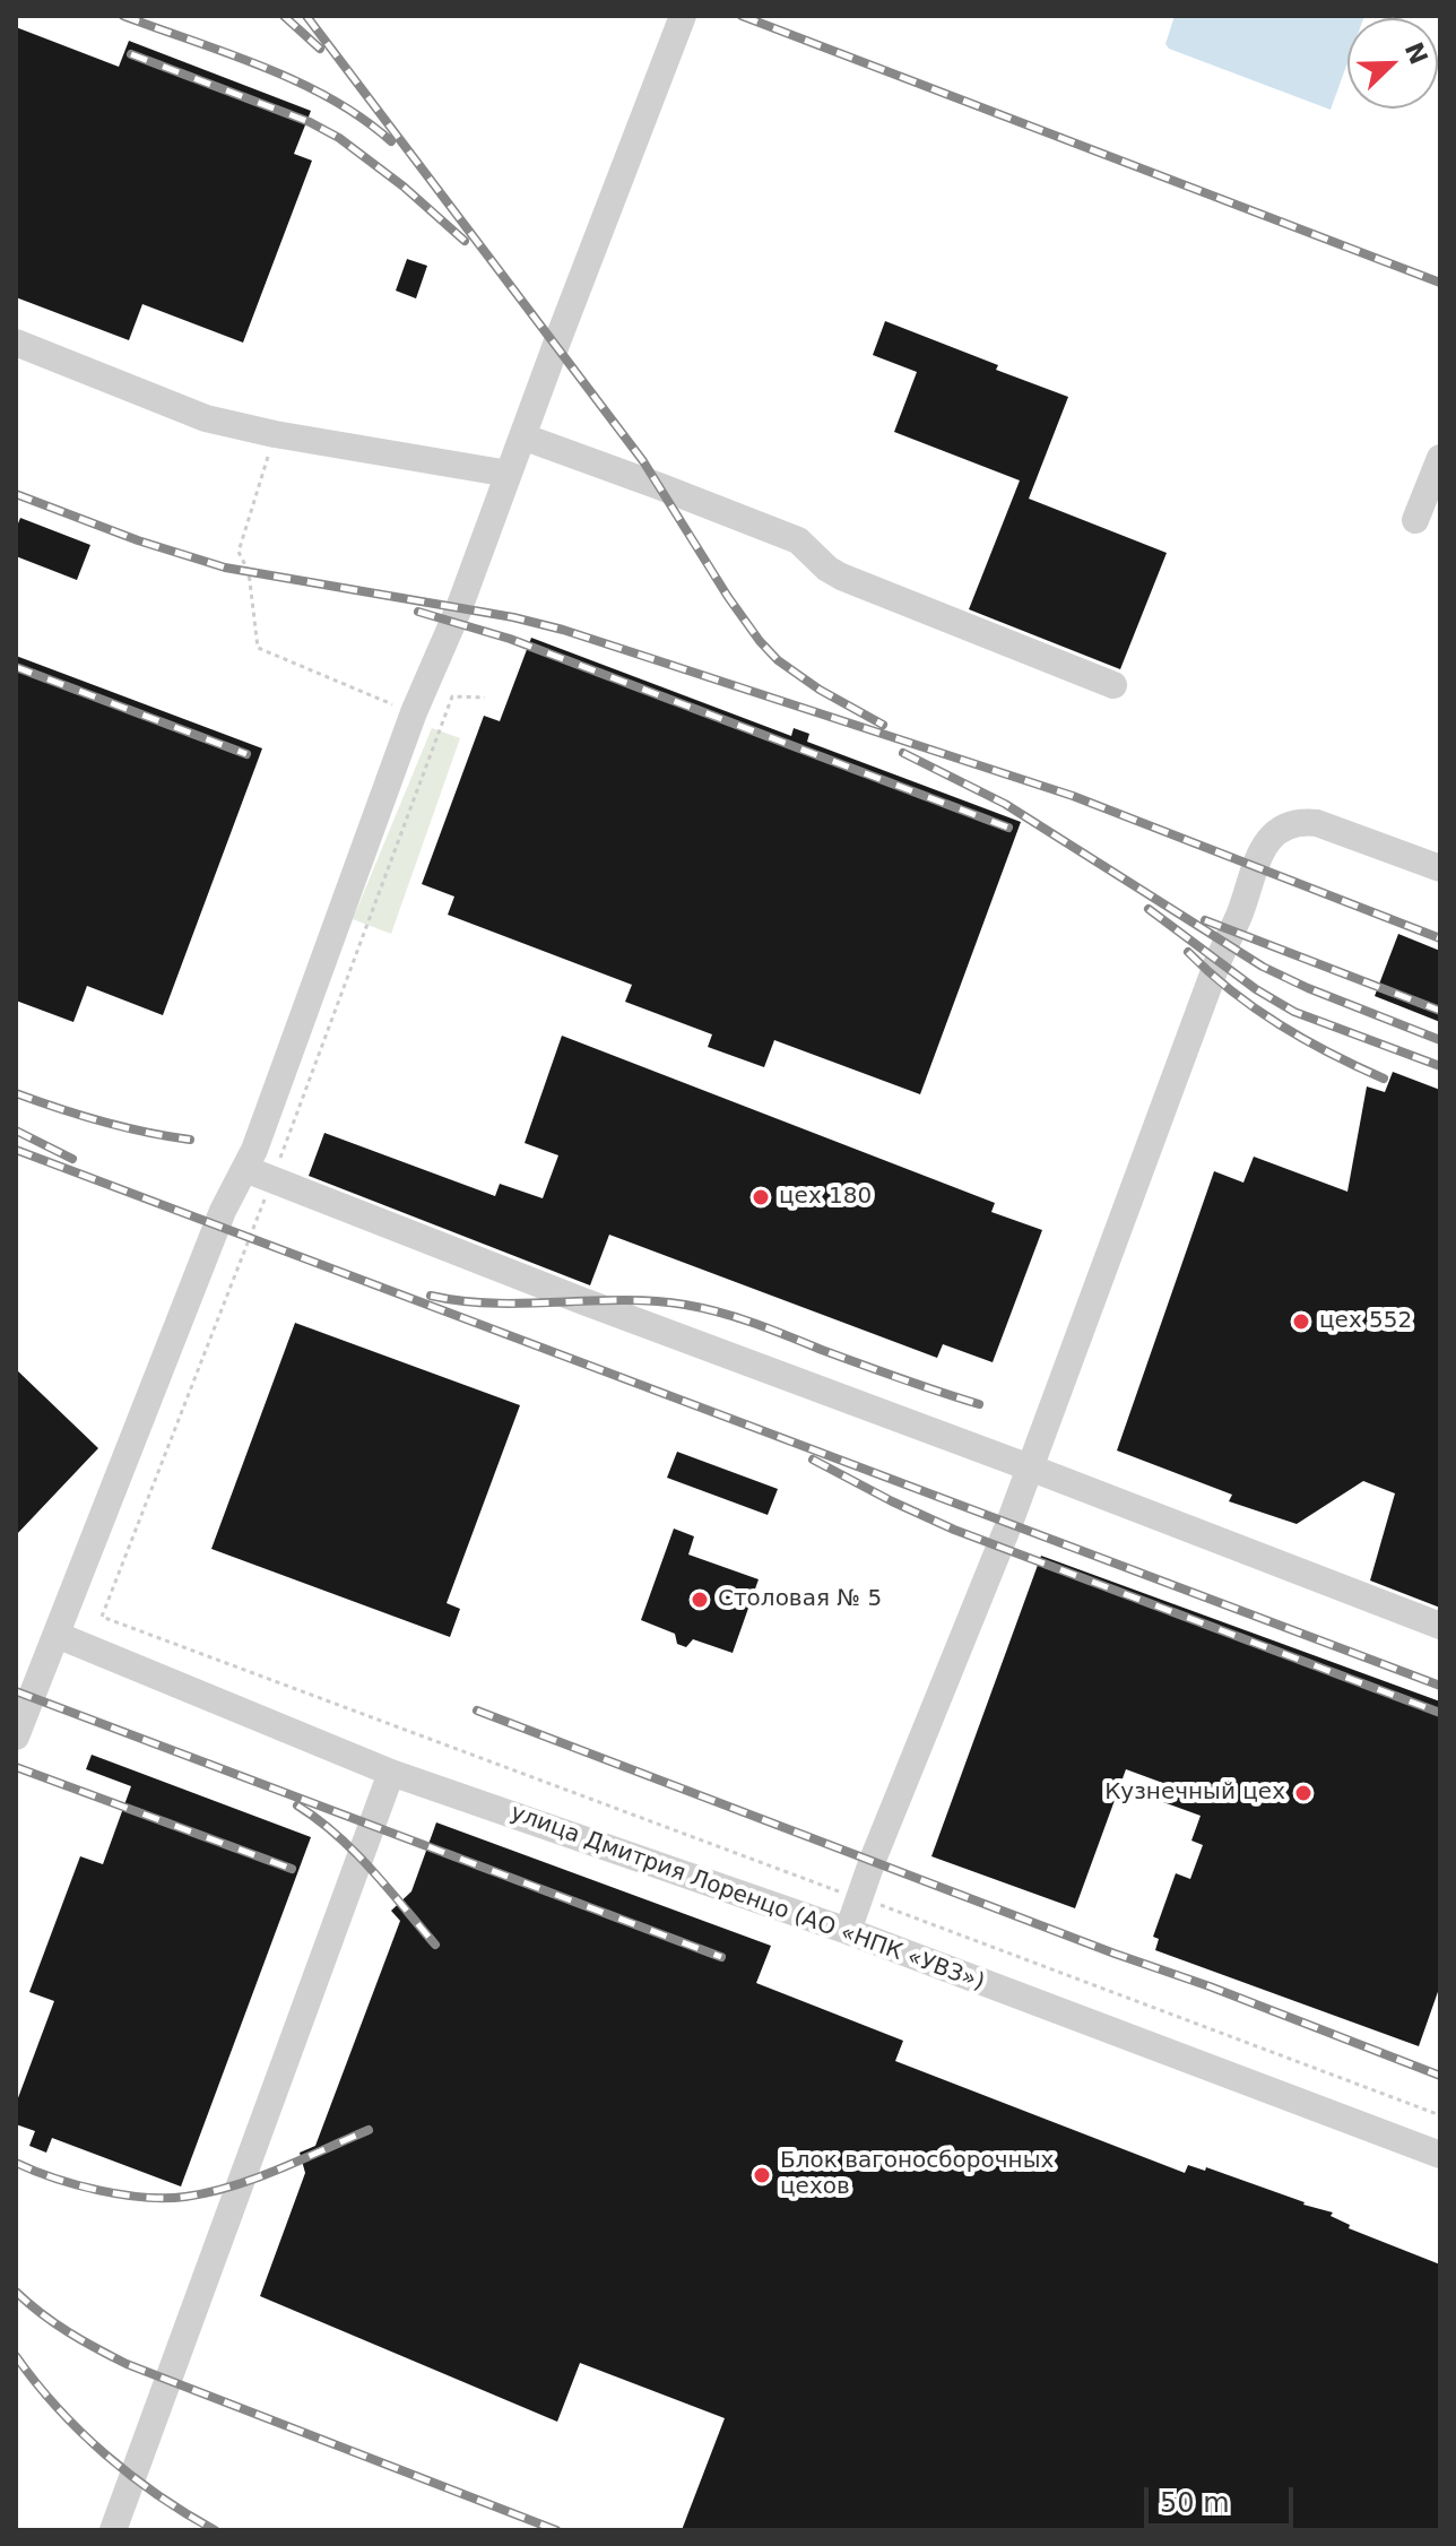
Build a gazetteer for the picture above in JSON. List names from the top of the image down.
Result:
{
  "streets": {
    "lane": ["улица Дмитрия Лоренцо (АО «НПК «УВЗ»)"]
  },
  "places": [
    "цех 180",
    "цех 552",
    "Столовая № 5",
    "Кузнечный цех",
    "Блок вагоносборочных цехов"
  ],
  "scale_bar": "50 m",
  "north": "top right"
}
